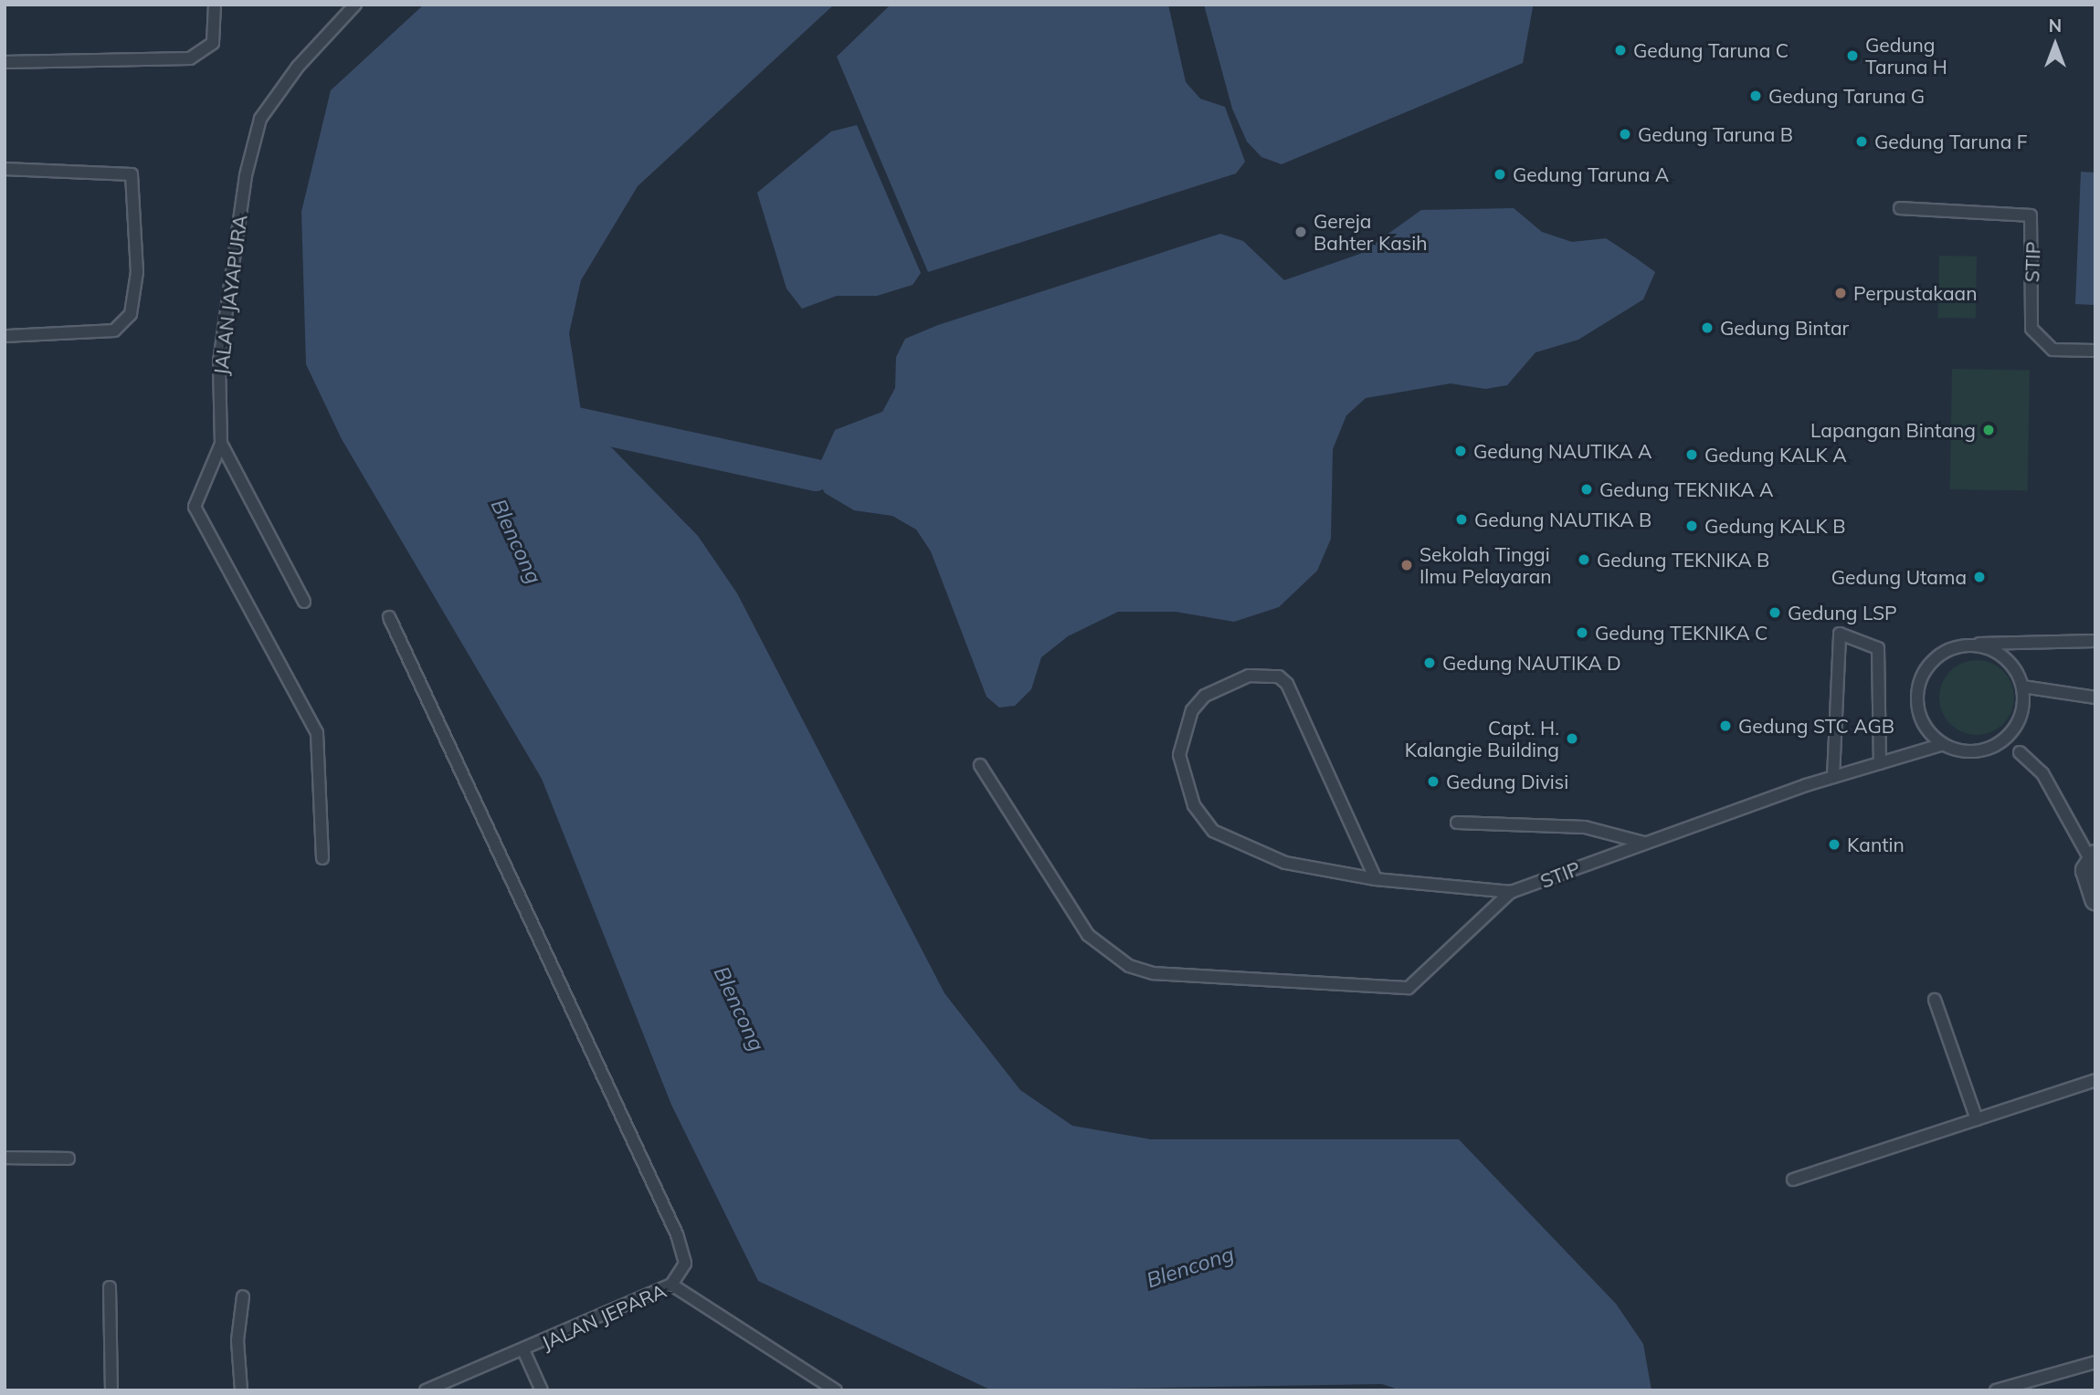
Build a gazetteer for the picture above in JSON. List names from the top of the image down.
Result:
{
  "streets": {
    "lane": ["STIP", "JALAN JAYAPURA", "JALAN JEPARA"]
  },
  "water": ["Blencong"],
  "places": [
    "Gedung Taruna C",
    "Gedung Taruna H",
    "Gedung Taruna G",
    "Gedung Taruna B",
    "Gedung Taruna F",
    "Gedung Taruna A",
    "Gereja Bahter Kasih",
    "Perpustakaan",
    "Gedung Bintar",
    "Lapangan Bintang",
    "Gedung NAUTIKA A",
    "Gedung KALK A",
    "Gedung TEKNIKA A",
    "Gedung NAUTIKA B",
    "Gedung KALK B",
    "Gedung TEKNIKA B",
    "Sekolah Tinggi Ilmu Pelayaran",
    "Gedung Utama",
    "Gedung LSP",
    "Gedung TEKNIKA C",
    "Gedung NAUTIKA D",
    "Gedung STC AGB",
    "Capt. H. Kalangie Building",
    "Gedung Divisi",
    "Kantin"
  ],
  "north": "top"
}
